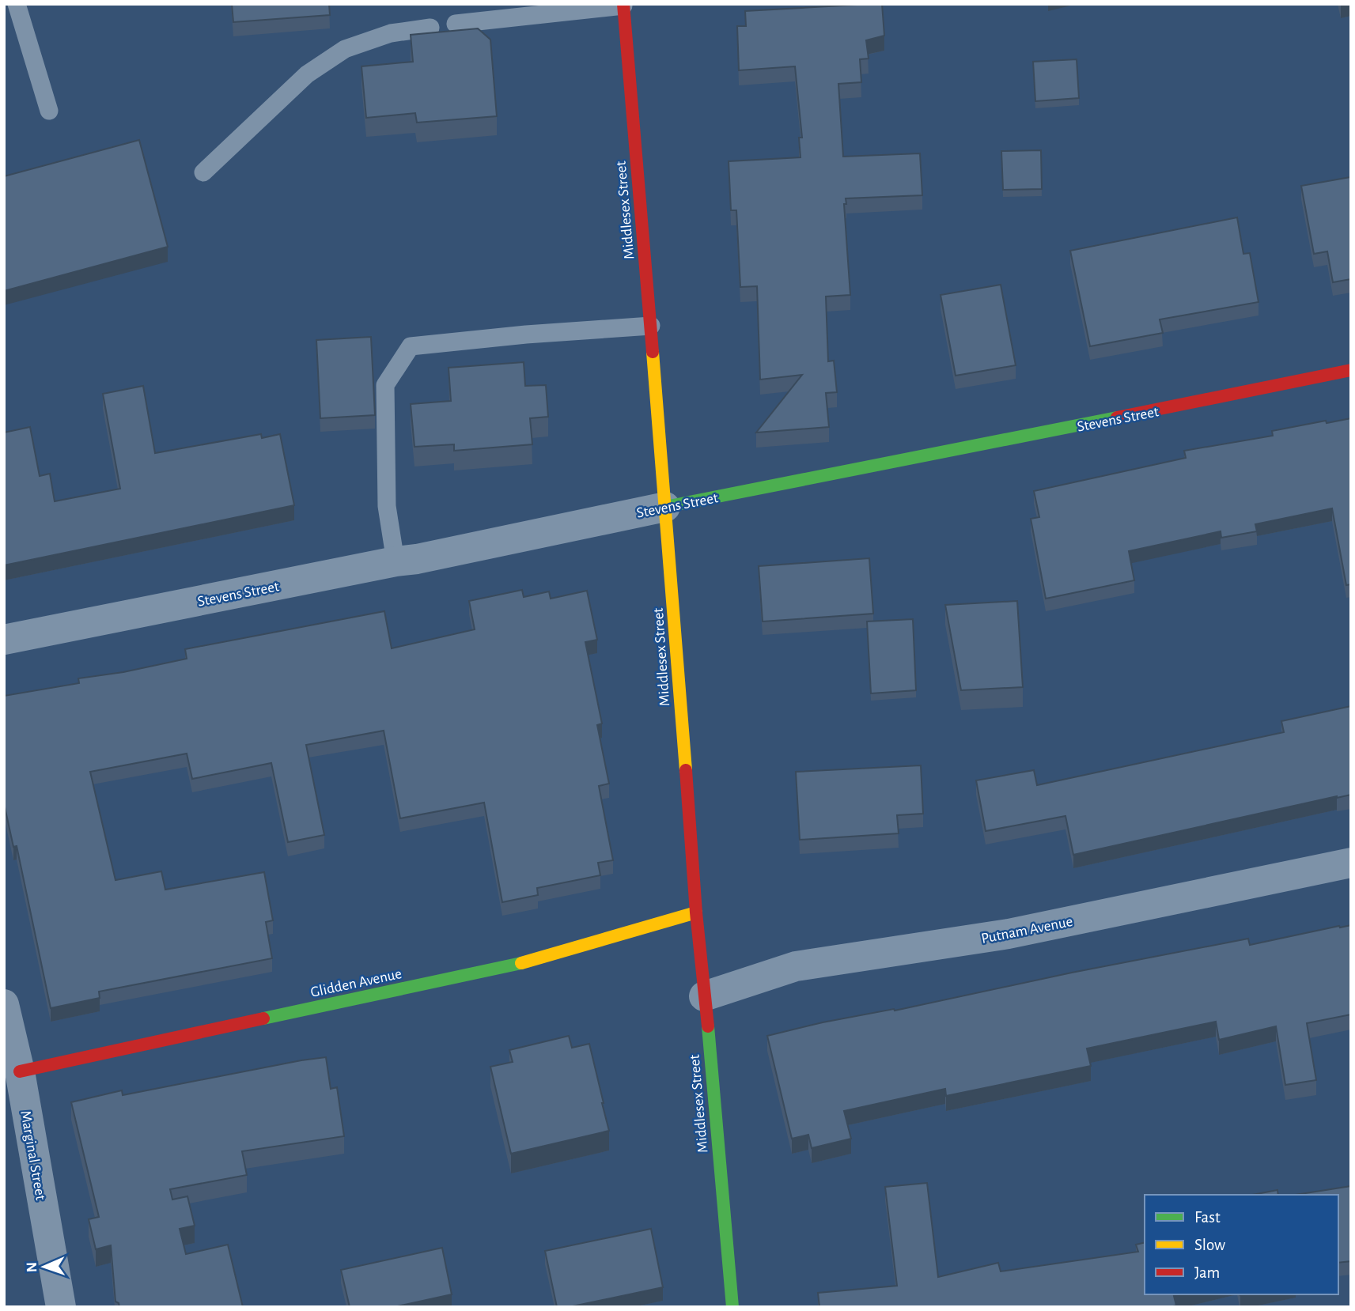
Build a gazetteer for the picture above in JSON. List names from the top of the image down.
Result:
{
  "streets": {
    "main road": ["Middlesex Street", "Stevens Street", "Glidden Avenue"],
    "street": ["Putnam Avenue", "Marginal Street"]
  },
  "crossings": [
    ["Middlesex Street", "Stevens Street"],
    ["Middlesex Street", "Putnam Avenue"],
    ["Middlesex Street", "Glidden Avenue"],
    ["Glidden Avenue", "Marginal Street"]
  ],
  "legend": ["Fast", "Slow", "Jam"],
  "north": "left"
}
